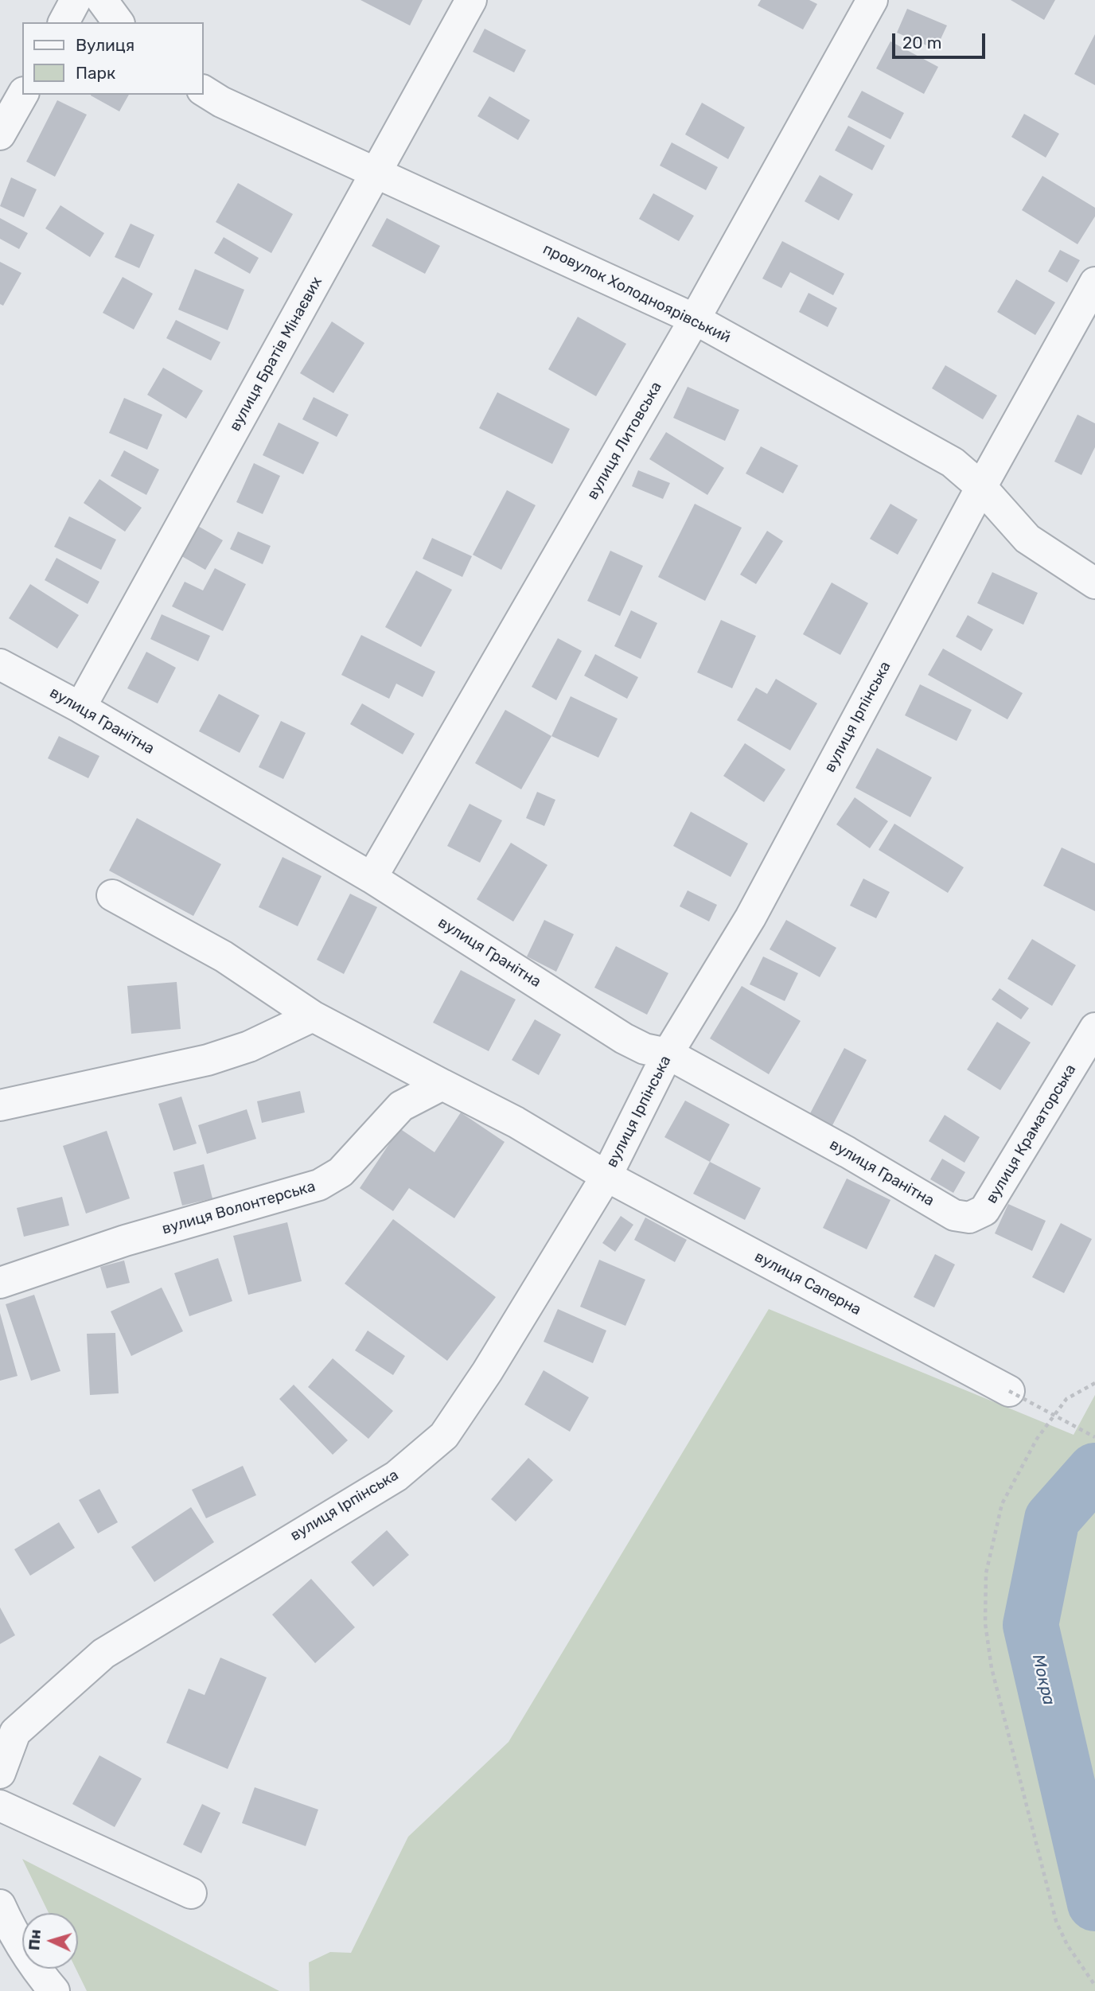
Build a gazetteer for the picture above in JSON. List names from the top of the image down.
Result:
{
  "streets": {
    "street": [
      "провулок Холодноярівський",
      "вулиця Братів Мінаєвих",
      "вулиця Литовська",
      "вулиця Ірпінська",
      "вулиця Гранітна",
      "вулиця Краматорська",
      "вулиця Волонтерська",
      "вулиця Саперна"
    ]
  },
  "crossings": [
    ["провулок Холодноярівський", "вулиця Братів Мінаєвих"],
    ["провулок Холодноярівський", "вулиця Литовська"],
    ["провулок Холодноярівський", "вулиця Ірпінська"],
    ["вулиця Братів Мінаєвих", "вулиця Гранітна"],
    ["вулиця Литовська", "вулиця Гранітна"],
    ["вулиця Ірпінська", "вулиця Гранітна"],
    ["вулиця Ірпінська", "вулиця Саперна"],
    ["вулиця Гранітна", "вулиця Краматорська"],
    ["вулиця Волонтерська", "вулиця Саперна"]
  ],
  "water": ["Мокра"],
  "legend": ["Вулиця", "Парк"],
  "scale_bar": "20 m",
  "north": "left"
}
